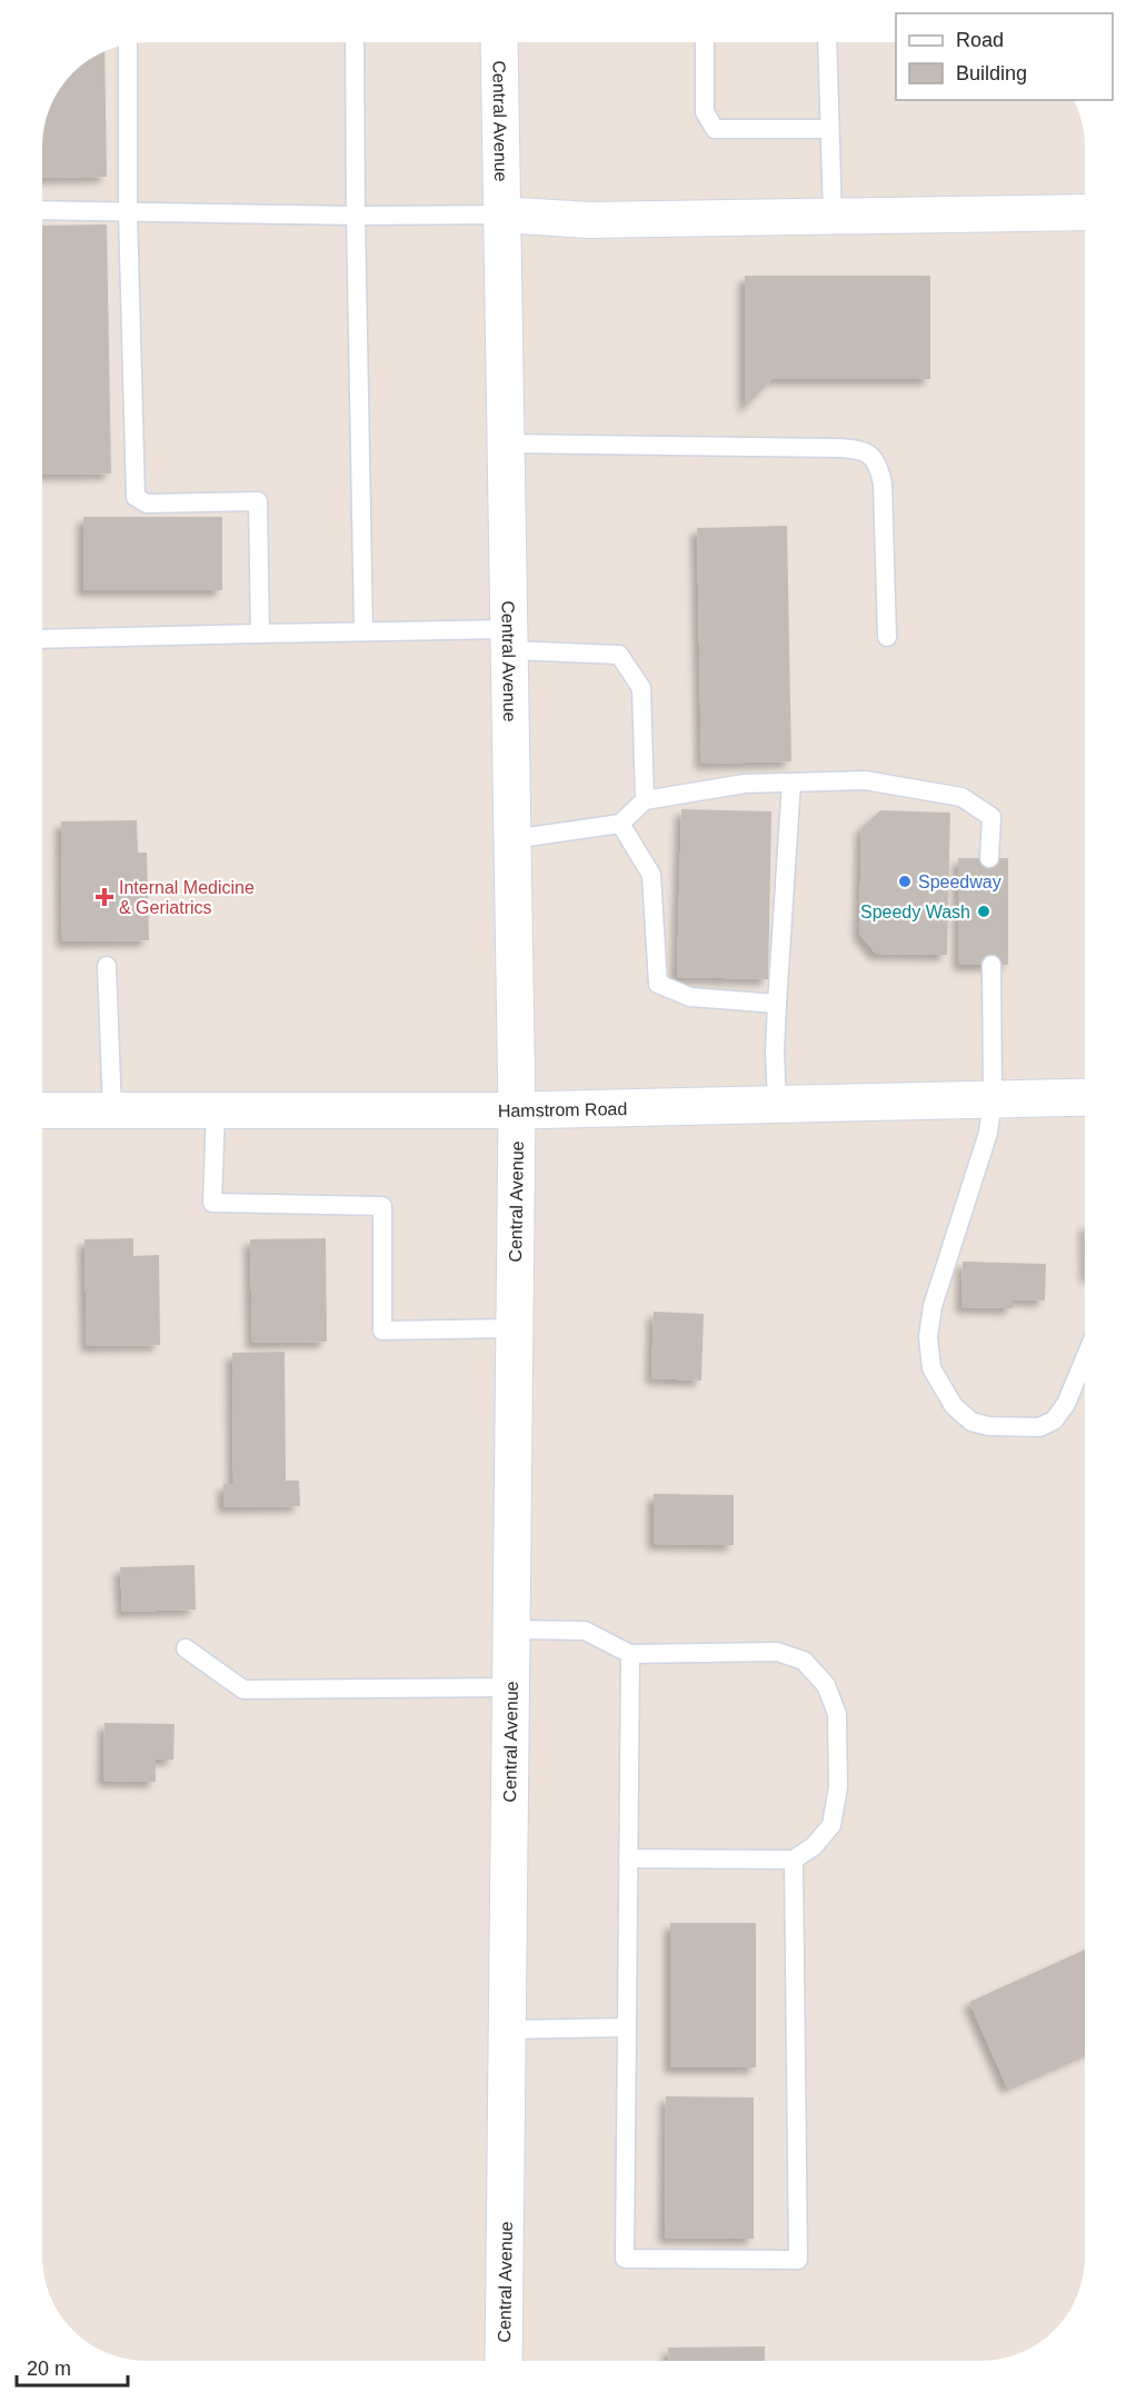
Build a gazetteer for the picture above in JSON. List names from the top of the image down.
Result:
{
  "streets": {
    "main road": ["Central Avenue", "Hamstrom Road"]
  },
  "crossings": [
    ["Central Avenue", "Hamstrom Road"]
  ],
  "places": {
    "other": ["Speedway", "Speedy Wash"],
    "health": ["Internal Medicine & Geriatrics"]
  },
  "legend": ["Road", "Building"],
  "scale_bar": "20 m"
}
